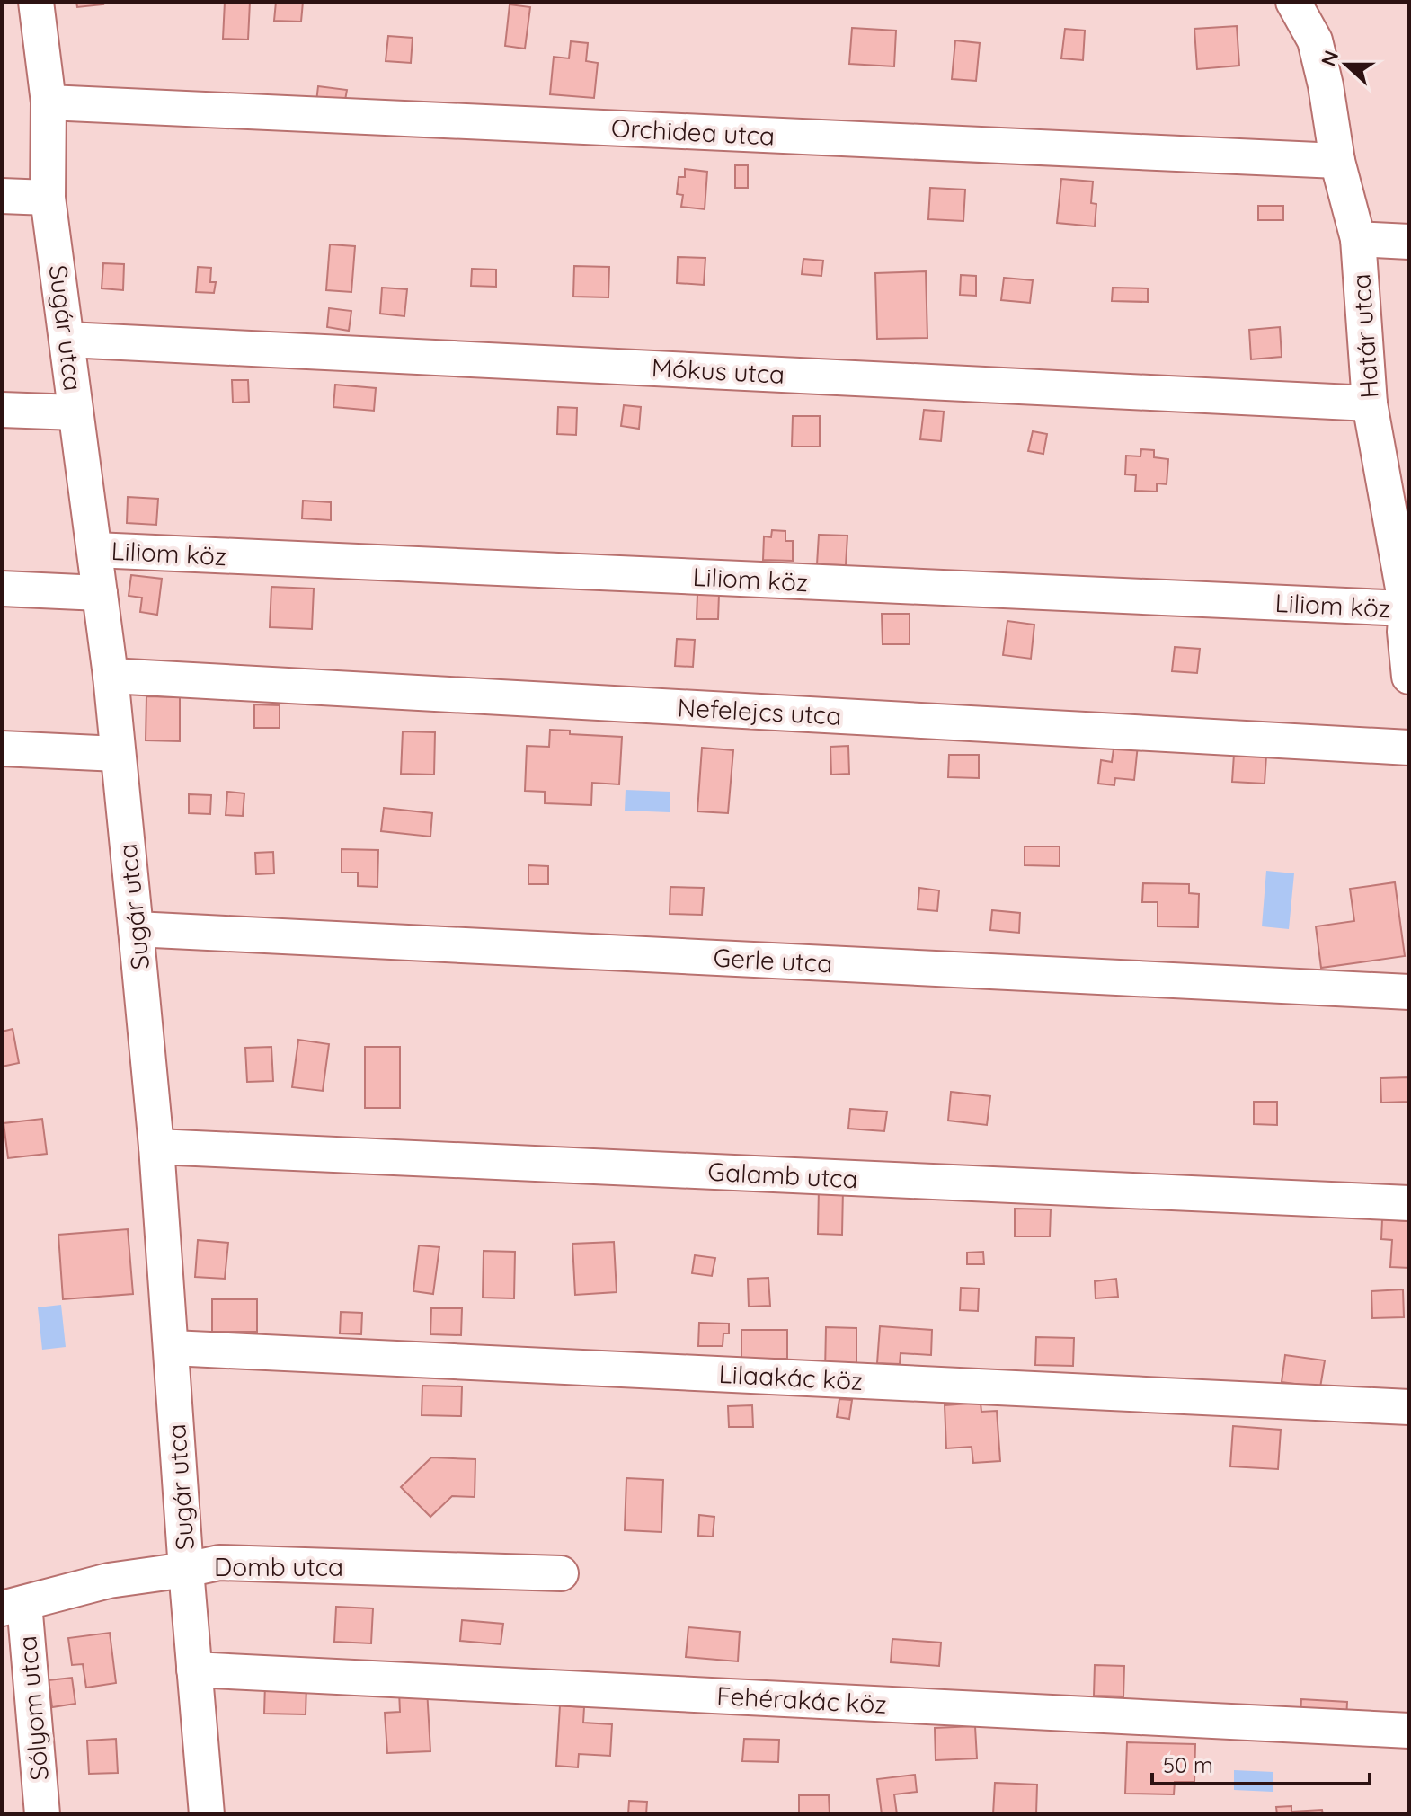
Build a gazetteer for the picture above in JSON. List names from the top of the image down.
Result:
{
  "streets": {
    "street": [
      "Orchidea utca",
      "Sugár utca",
      "Határ utca",
      "Mókus utca",
      "Liliom köz",
      "Nefelejcs utca",
      "Gerle utca",
      "Galamb utca",
      "Lilaakác köz",
      "Domb utca",
      "Fehérakác köz",
      "Sólyom utca"
    ]
  },
  "crossings": [
    ["Orchidea utca", "Sugár utca"],
    ["Orchidea utca", "Határ utca"],
    ["Sugár utca", "Mókus utca"],
    ["Sugár utca", "Liliom köz"],
    ["Sugár utca", "Nefelejcs utca"],
    ["Sugár utca", "Gerle utca"],
    ["Sugár utca", "Galamb utca"],
    ["Sugár utca", "Lilaakác köz"],
    ["Sugár utca", "Domb utca"],
    ["Sugár utca", "Fehérakác köz"],
    ["Határ utca", "Mókus utca"],
    ["Határ utca", "Liliom köz"],
    ["Domb utca", "Sólyom utca"]
  ],
  "scale_bar": "50 m",
  "north": "left"
}
